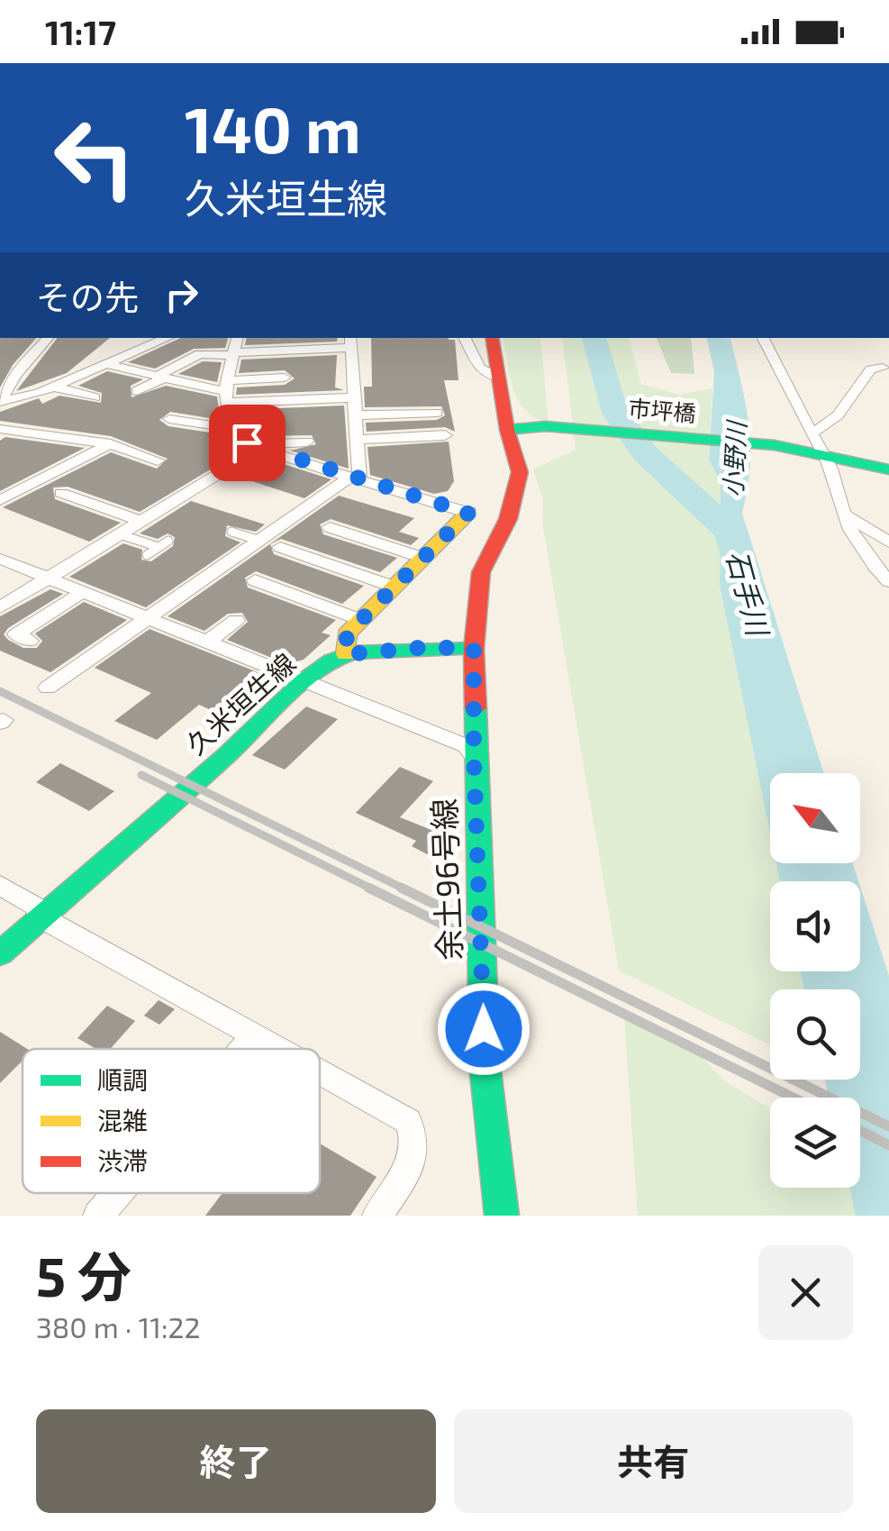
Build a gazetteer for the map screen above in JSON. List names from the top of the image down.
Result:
{
  "streets": {
    "main road": ["市坪橋", "久米垣生線", "余土96号線"]
  },
  "crossings": [
    ["久米垣生線", "余土96号線"]
  ],
  "water": ["小野川", "石手川"],
  "legend": ["順調", "混雑", "渋滞"],
  "north": "top left",
  "page": {
    "status": "11:17",
    "turn": ["140 m", "久米垣生線"],
    "then": "その先",
    "heading": ["5 分", "380 m · 11:22"],
    "buttons": ["終了", "共有"]
  }
}
